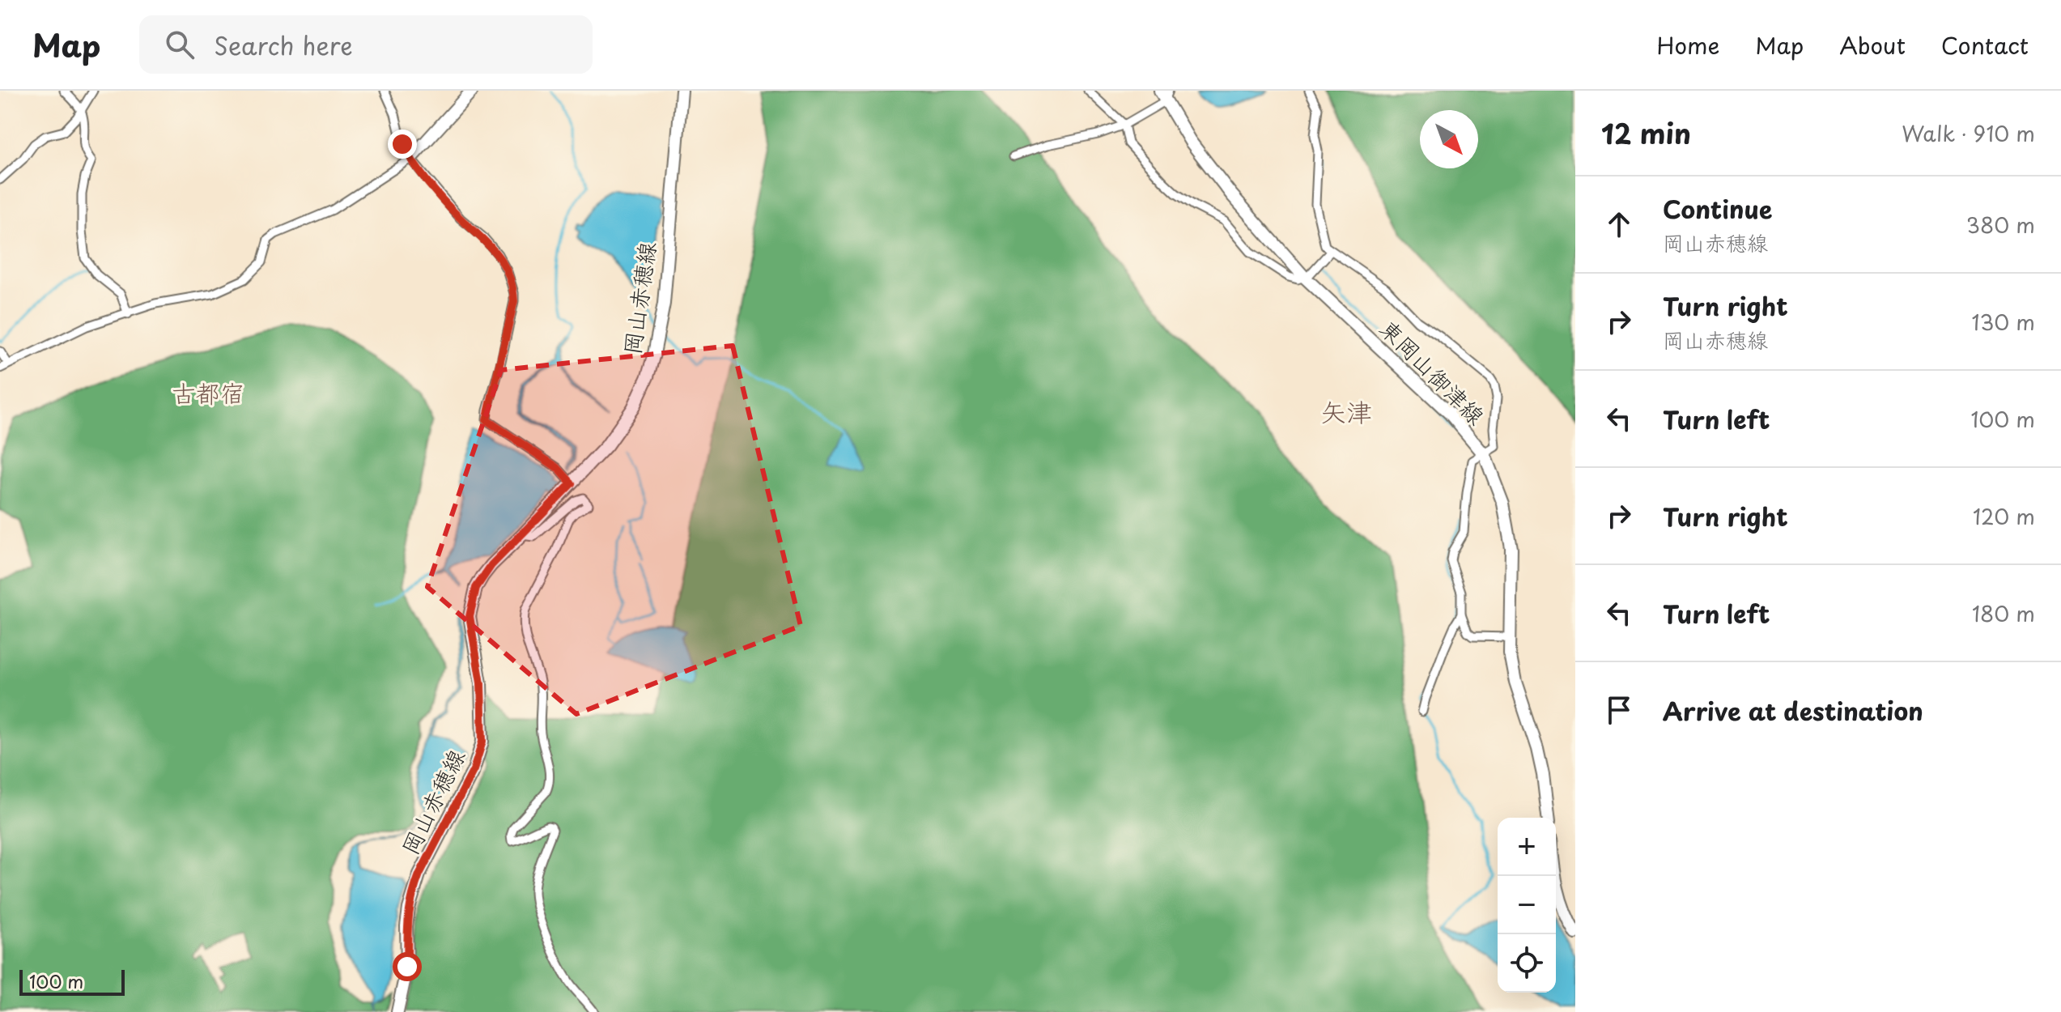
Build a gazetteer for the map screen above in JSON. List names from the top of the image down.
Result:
{
  "streets": {
    "main road": ["岡山赤穂線", "東岡山御津線"]
  },
  "districts": ["古都宿", "矢津"],
  "scale_bar": "100 m",
  "north": "bottom right",
  "page": {
    "header": "Map",
    "search": "Search here",
    "nav": [
      "Home",
      "Map",
      "About",
      "Contact"
    ],
    "heading": ["12 min", "Walk · 910 m"],
    "list": [
      ["Continue", "岡山赤穂線", "380 m"],
      ["Turn right", "岡山赤穂線", "130 m"],
      ["Turn left", "100 m"],
      ["Turn right", "120 m"],
      ["Turn left", "180 m"],
      "Arrive at destination"
    ],
    "map_buttons": ["+", "−"],
    "scale": "100 m"
  }
}
